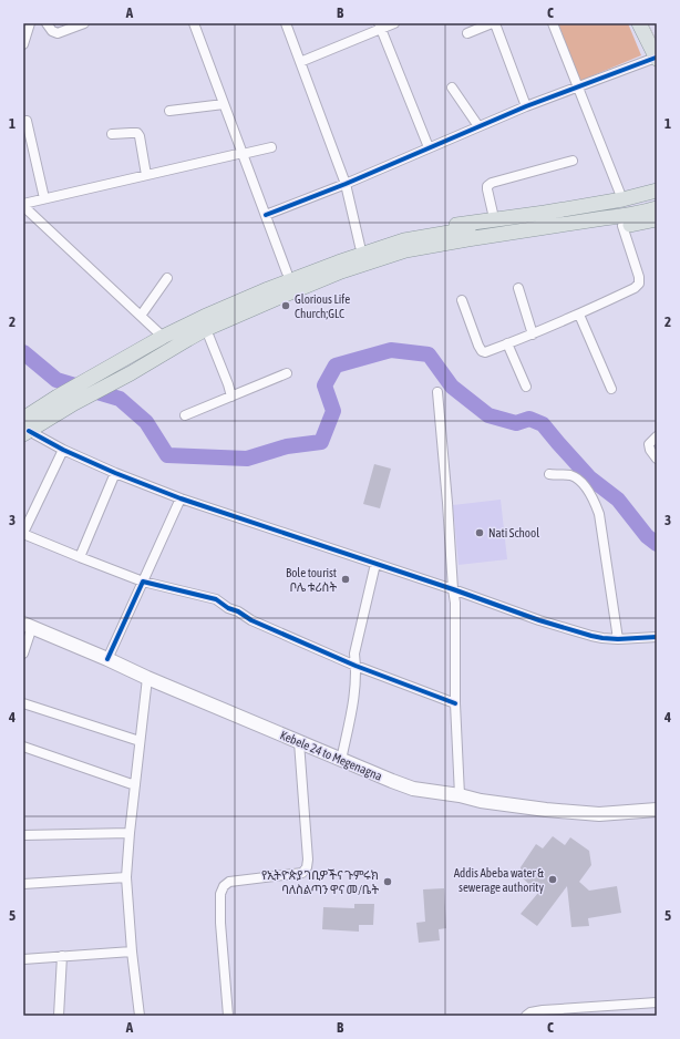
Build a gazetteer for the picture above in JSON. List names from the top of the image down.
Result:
{
  "streets": {
    "main road": ["Kebele 24 to Megenagna"]
  },
  "places": [
    "Glorious Life Church;GLC",
    "Nati School",
    "Bole tourist ቦሌ ቱሪስት",
    "Addis Abeba water & sewerage authority",
    "የኢትዮጵያ ገቢዎችና ጉምሩክ ባለስልጣን ዋና መ/ቤት"
  ],
  "grid": {
    "columns": ["A", "B", "C"],
    "rows": [
      "1",
      "2",
      "3",
      "4",
      "5"
    ]
  }
}
